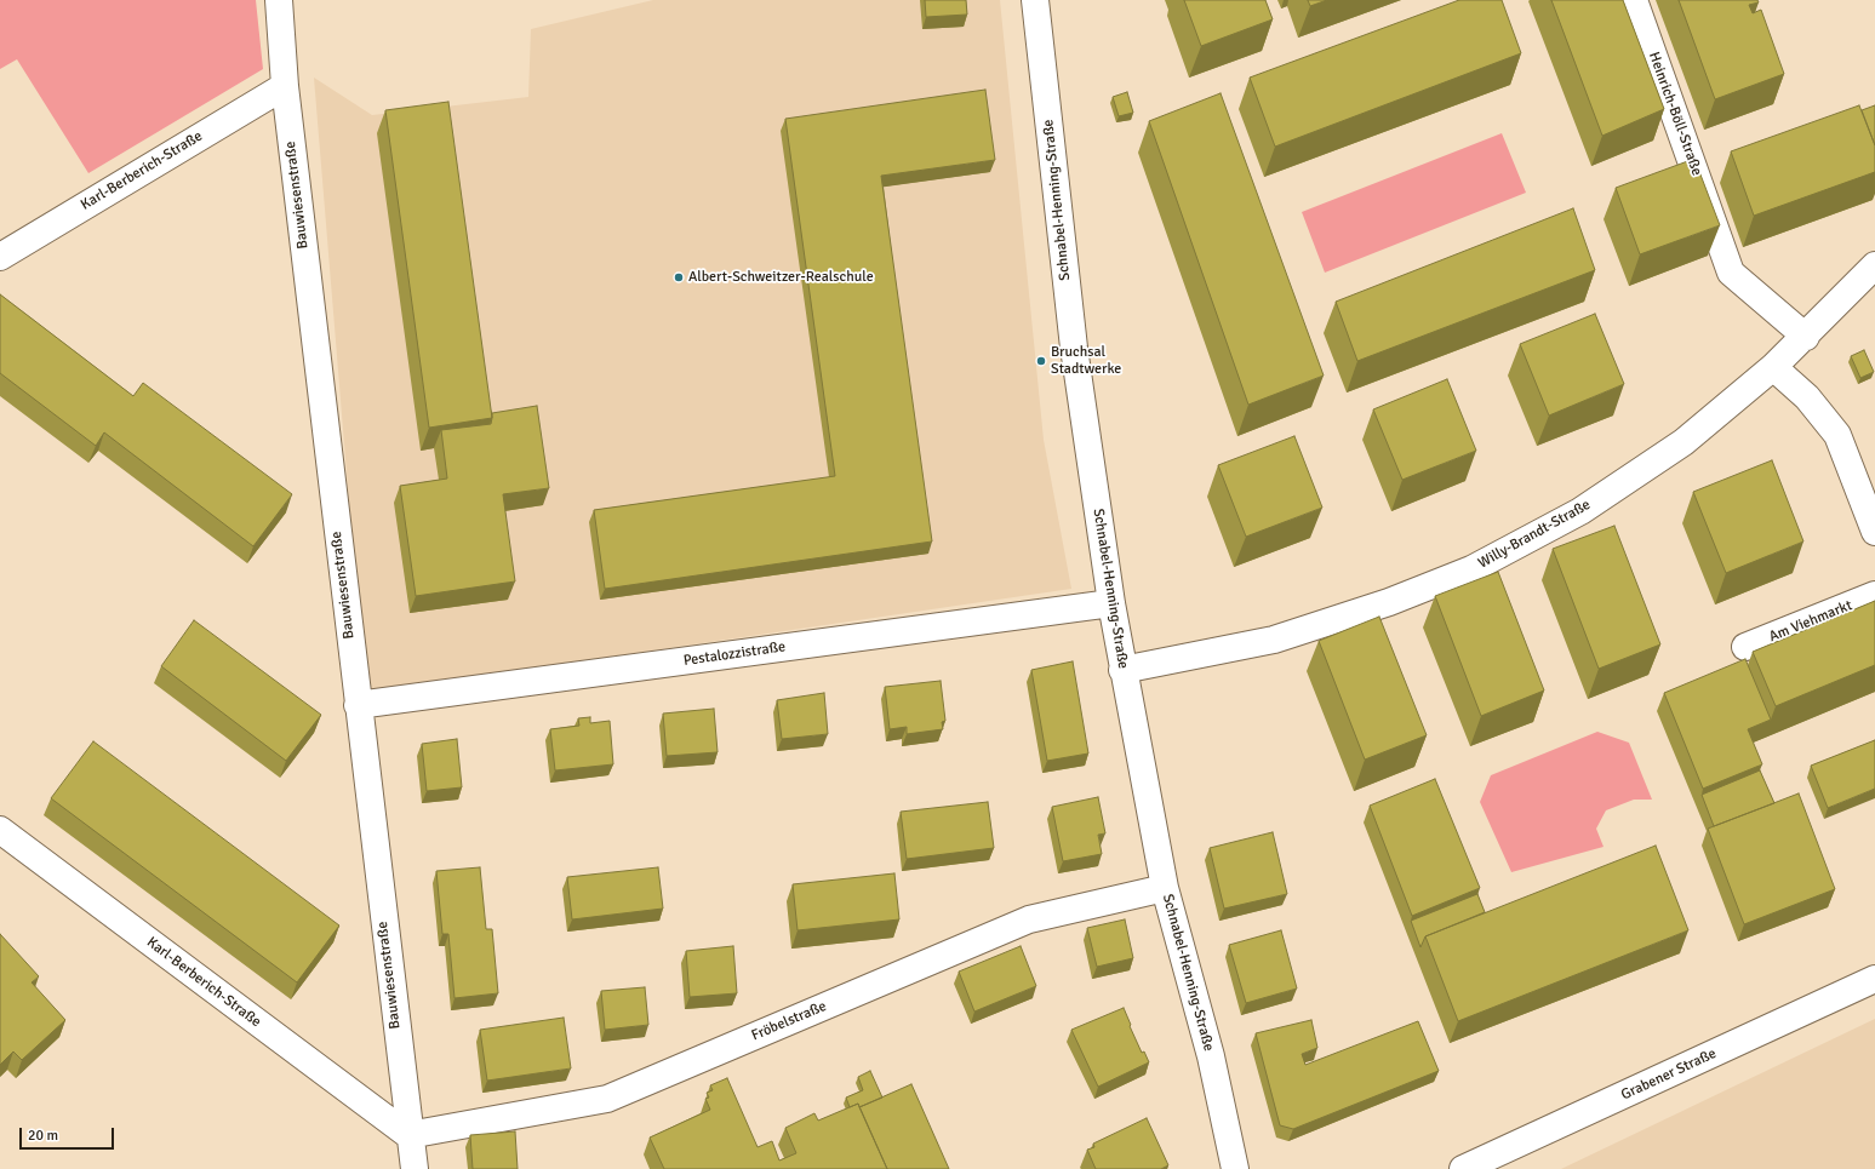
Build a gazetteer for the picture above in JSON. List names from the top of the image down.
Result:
{
  "streets": {
    "street": [
      "Heinrich-Böll-Straße",
      "Karl-Berberich-Straße",
      "Bauwiesenstraße",
      "Schnabel-Henning-Straße",
      "Willy-Brandt-Straße",
      "Am Viehmarkt",
      "Pestalozzistraße",
      "Fröbelstraße",
      "Grabener Straße"
    ]
  },
  "crossings": [
    ["Heinrich-Böll-Straße", "Willy-Brandt-Straße"],
    ["Karl-Berberich-Straße", "Bauwiesenstraße"],
    ["Karl-Berberich-Straße", "Fröbelstraße"],
    ["Bauwiesenstraße", "Pestalozzistraße"],
    ["Bauwiesenstraße", "Fröbelstraße"],
    ["Schnabel-Henning-Straße", "Willy-Brandt-Straße"],
    ["Schnabel-Henning-Straße", "Pestalozzistraße"],
    ["Schnabel-Henning-Straße", "Fröbelstraße"]
  ],
  "places": ["Albert-Schweitzer-Realschule", "Bruchsal Stadtwerke"],
  "scale_bar": "20 m"
}
